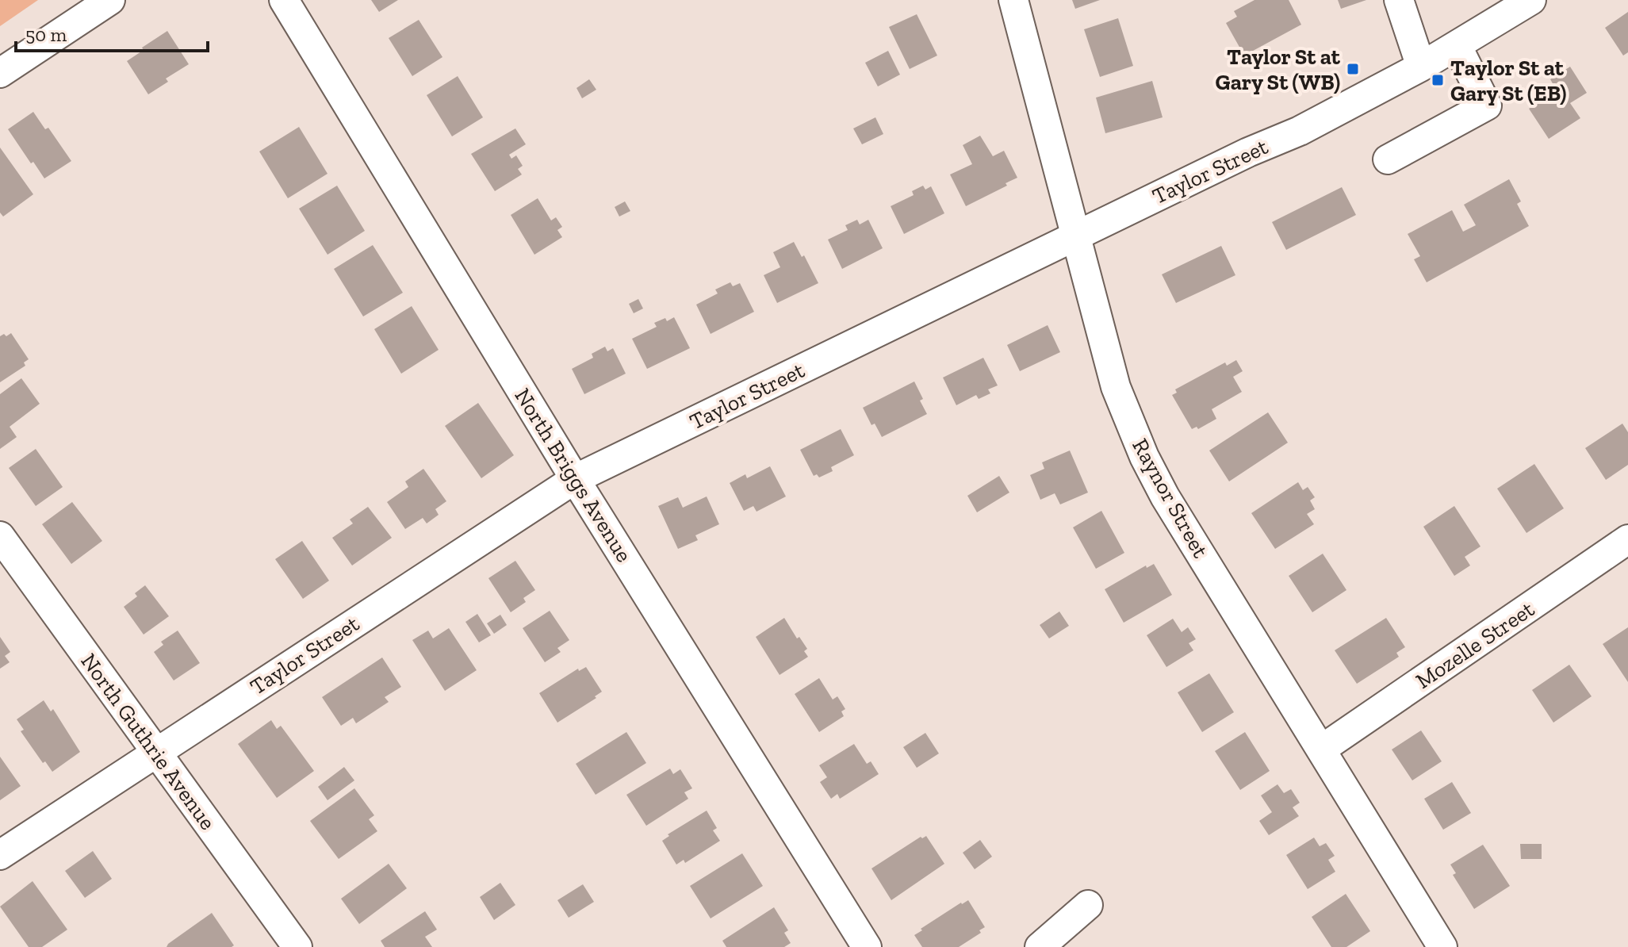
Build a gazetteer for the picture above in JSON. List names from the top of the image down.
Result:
{
  "streets": {
    "street": [
      "Taylor Street",
      "North Briggs Avenue",
      "Raynor Street",
      "Mozelle Street",
      "North Guthrie Avenue"
    ]
  },
  "crossings": [
    ["Taylor Street", "North Briggs Avenue"],
    ["Taylor Street", "Raynor Street"],
    ["Taylor Street", "North Guthrie Avenue"],
    ["Raynor Street", "Mozelle Street"]
  ],
  "places": {
    "transit": ["Taylor St at Gary St (WB)", "Taylor St at Gary St (EB)"]
  },
  "scale_bar": "50 m"
}
